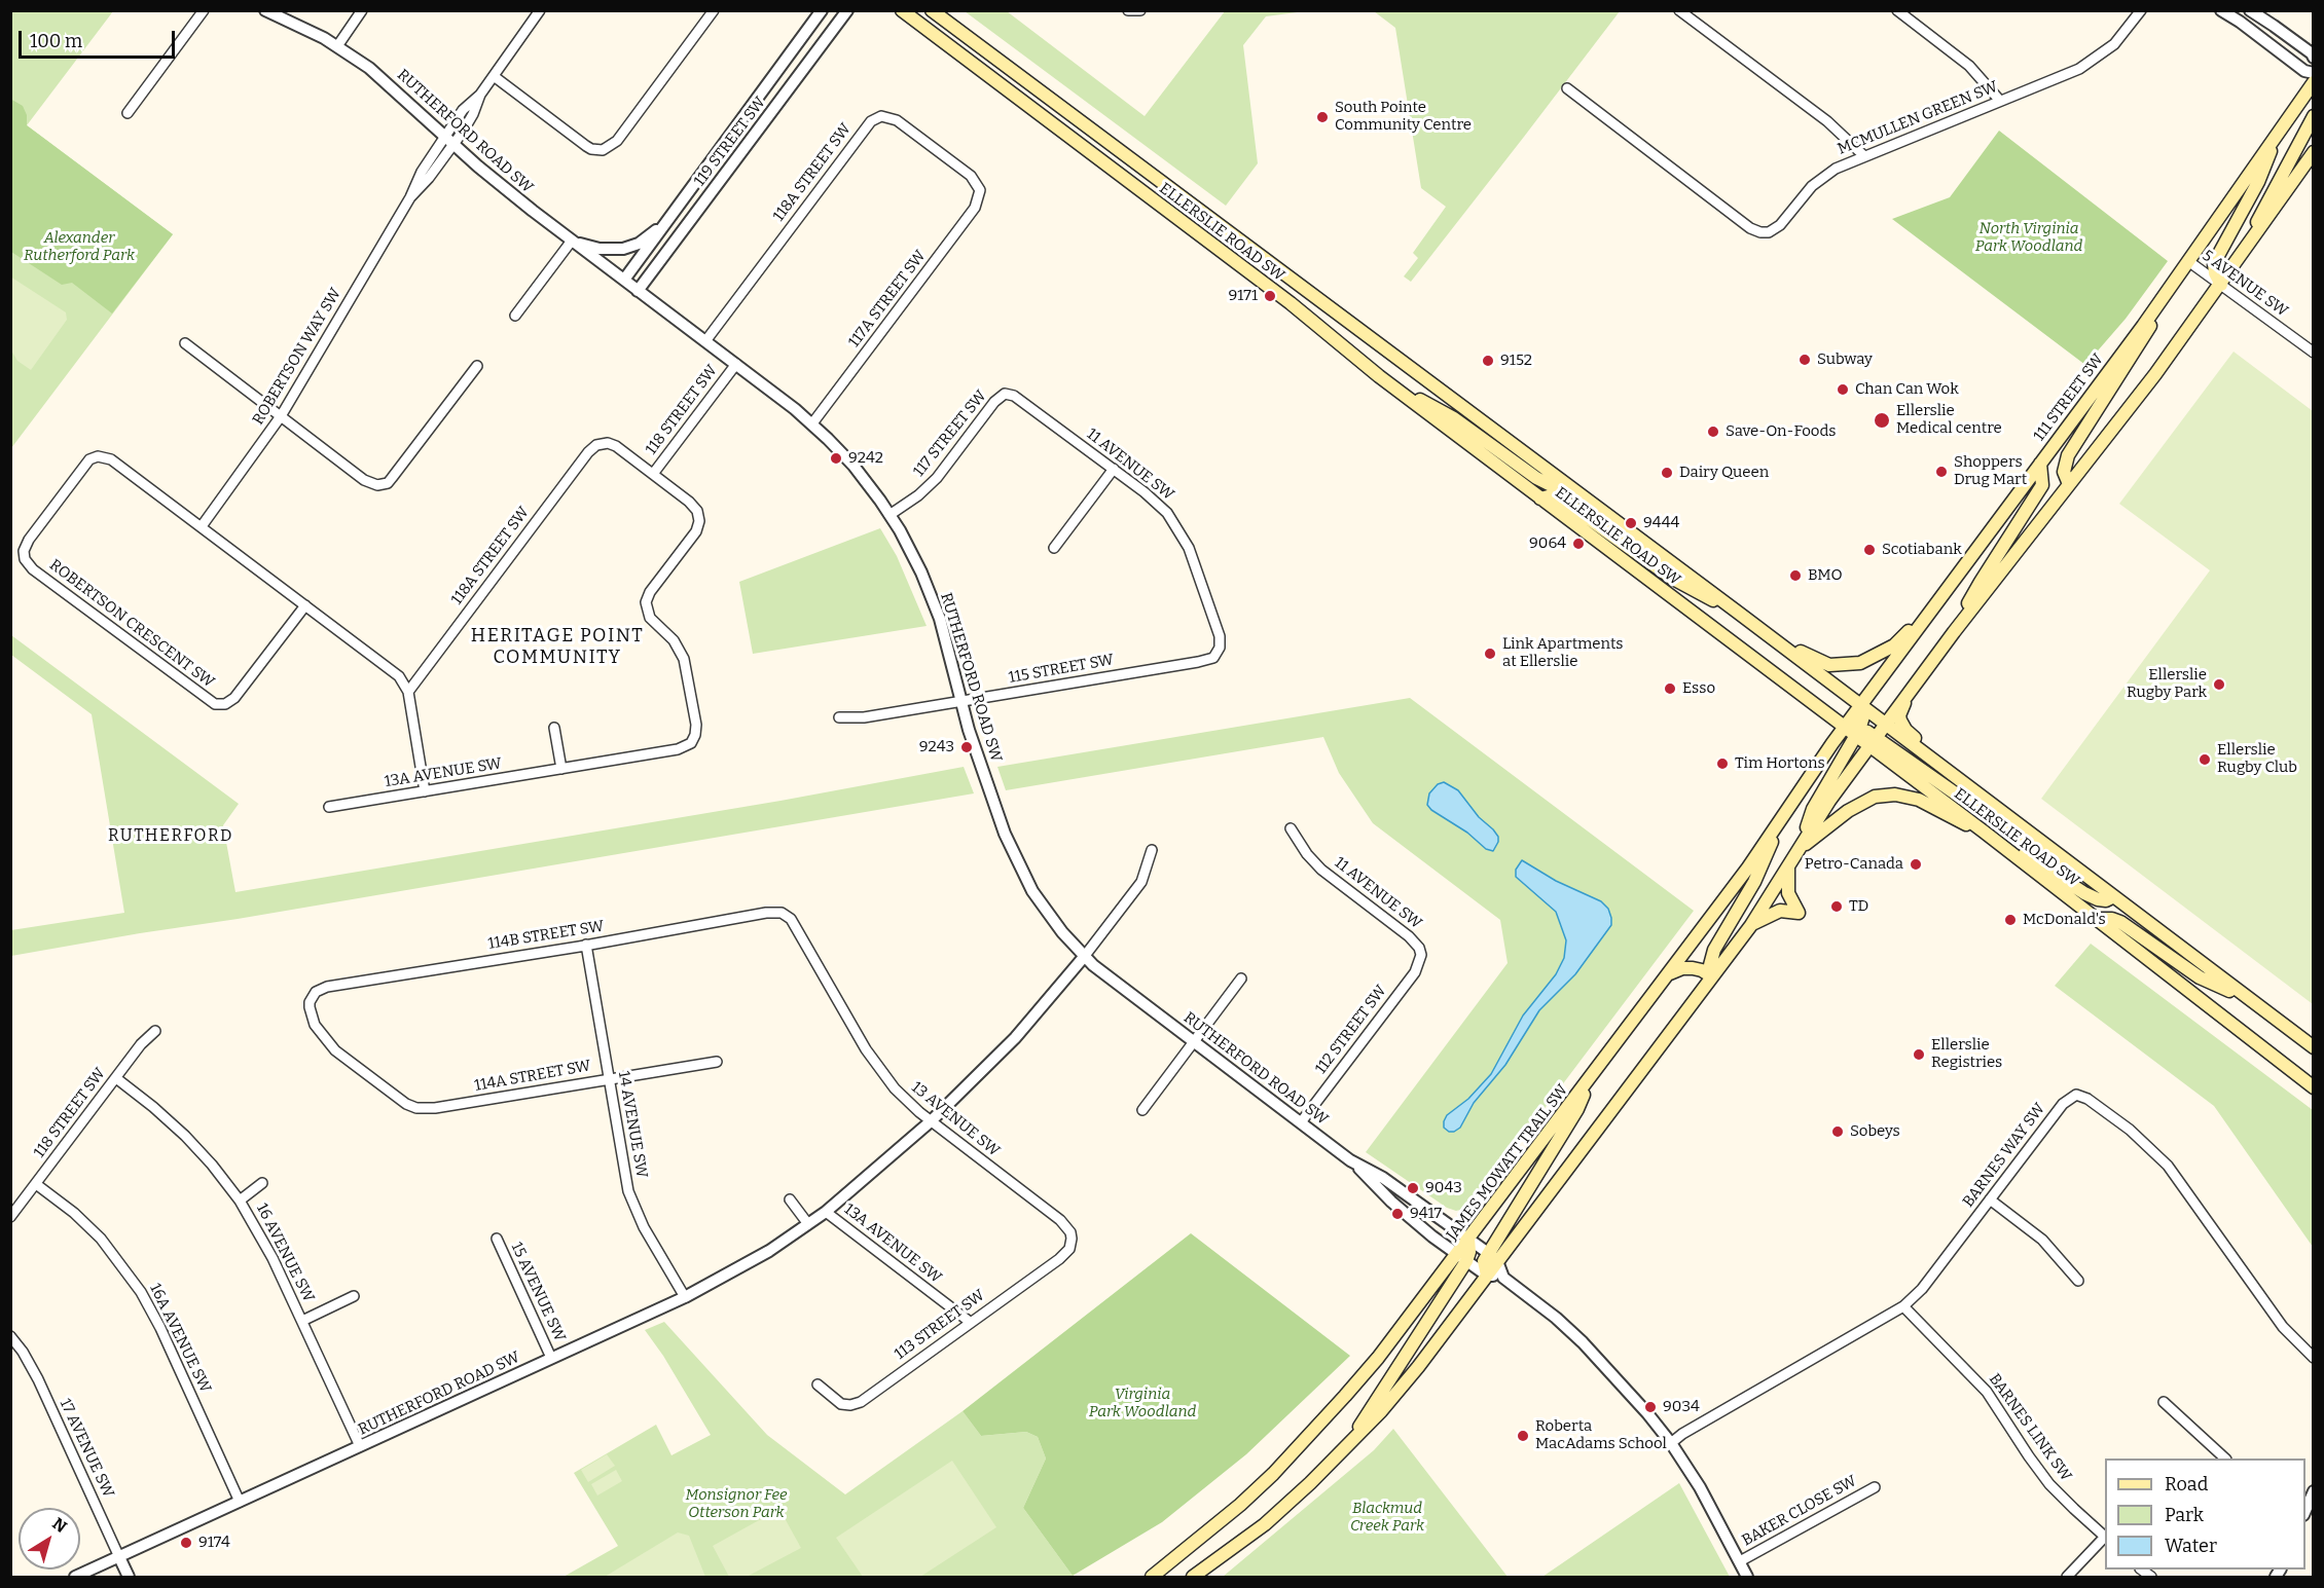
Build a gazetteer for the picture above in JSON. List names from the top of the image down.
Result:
{
  "streets": {
    "main road": ["ELLERSLIE ROAD SW", "111 STREET SW", "JAMES MOWATT TRAIL SW"],
    "street": [
      "MCMULLEN GREEN SW",
      "RUTHERFORD ROAD SW",
      "119 STREET SW",
      "118A STREET SW",
      "5 AVENUE SW",
      "117A STREET SW",
      "ROBERTSON WAY SW",
      "118 STREET SW",
      "117 STREET SW",
      "11 AVENUE SW",
      "ROBERTSON CRESCENT SW",
      "115 STREET SW",
      "13A AVENUE SW",
      "114B STREET SW",
      "112 STREET SW",
      "114A STREET SW",
      "13 AVENUE SW",
      "14 AVENUE SW",
      "BARNES WAY SW",
      "16 AVENUE SW",
      "15 AVENUE SW",
      "113 STREET SW",
      "16A AVENUE SW",
      "BARNES LINK SW",
      "17 AVENUE SW",
      "BAKER CLOSE SW"
    ]
  },
  "crossings": [
    ["RUTHERFORD ROAD SW", "119 STREET SW"],
    ["RUTHERFORD ROAD SW", "118A STREET SW"],
    ["RUTHERFORD ROAD SW", "117A STREET SW"],
    ["RUTHERFORD ROAD SW", "ROBERTSON WAY SW"],
    ["RUTHERFORD ROAD SW", "118 STREET SW"],
    ["RUTHERFORD ROAD SW", "117 STREET SW"],
    ["RUTHERFORD ROAD SW", "115 STREET SW"],
    ["RUTHERFORD ROAD SW", "13A AVENUE SW"],
    ["RUTHERFORD ROAD SW", "112 STREET SW"],
    ["RUTHERFORD ROAD SW", "13 AVENUE SW"],
    ["RUTHERFORD ROAD SW", "14 AVENUE SW"],
    ["RUTHERFORD ROAD SW", "JAMES MOWATT TRAIL SW"],
    ["RUTHERFORD ROAD SW", "16 AVENUE SW"],
    ["RUTHERFORD ROAD SW", "15 AVENUE SW"],
    ["RUTHERFORD ROAD SW", "16A AVENUE SW"],
    ["RUTHERFORD ROAD SW", "17 AVENUE SW"],
    ["118A STREET SW", "117A STREET SW"],
    ["118A STREET SW", "118 STREET SW"],
    ["118A STREET SW", "ROBERTSON CRESCENT SW"],
    ["118A STREET SW", "13A AVENUE SW"],
    ["ELLERSLIE ROAD SW", "111 STREET SW"],
    ["ELLERSLIE ROAD SW", "JAMES MOWATT TRAIL SW"],
    ["5 AVENUE SW", "111 STREET SW"],
    ["ROBERTSON WAY SW", "ROBERTSON CRESCENT SW"],
    ["111 STREET SW", "JAMES MOWATT TRAIL SW"],
    ["118 STREET SW", "13A AVENUE SW"],
    ["118 STREET SW", "16 AVENUE SW"],
    ["118 STREET SW", "16A AVENUE SW"],
    ["117 STREET SW", "11 AVENUE SW"],
    ["11 AVENUE SW", "115 STREET SW"],
    ["11 AVENUE SW", "112 STREET SW"],
    ["ROBERTSON CRESCENT SW", "13A AVENUE SW"],
    ["13A AVENUE SW", "113 STREET SW"],
    ["114B STREET SW", "114A STREET SW"],
    ["114B STREET SW", "13 AVENUE SW"],
    ["114B STREET SW", "14 AVENUE SW"],
    ["114A STREET SW", "14 AVENUE SW"],
    ["13 AVENUE SW", "113 STREET SW"],
    ["BARNES WAY SW", "BARNES LINK SW"]
  ],
  "districts": ["HERITAGE POINT COMMUNITY", "RUTHERFORD"],
  "parks": [
    "North Virginia Park Woodland",
    "Alexander Rutherford Park",
    "Virginia Park Woodland",
    "Monsignor Fee Otterson Park",
    "Blackmud Creek Park"
  ],
  "places": [
    "South Pointe Community Centre",
    "9171",
    "Subway",
    "9152",
    "Chan Can Wok",
    "Ellerslie Medical centre",
    "Save-On-Foods",
    "9242",
    "Shoppers Drug Mart",
    "Dairy Queen",
    "9444",
    "9064",
    "Scotiabank",
    "BMO",
    "Link Apartments at Ellerslie",
    "Ellerslie Rugby Park",
    "Esso",
    "9243",
    "Ellerslie Rugby Club",
    "Tim Hortons",
    "Petro-Canada",
    "TD",
    "McDonald's",
    "Ellerslie Registries",
    "Sobeys",
    "9043",
    "9417",
    "9034",
    "Roberta MacAdams School",
    "9174"
  ],
  "legend": ["Road", "Park", "Water"],
  "scale_bar": "100 m",
  "north": "top right"
}
